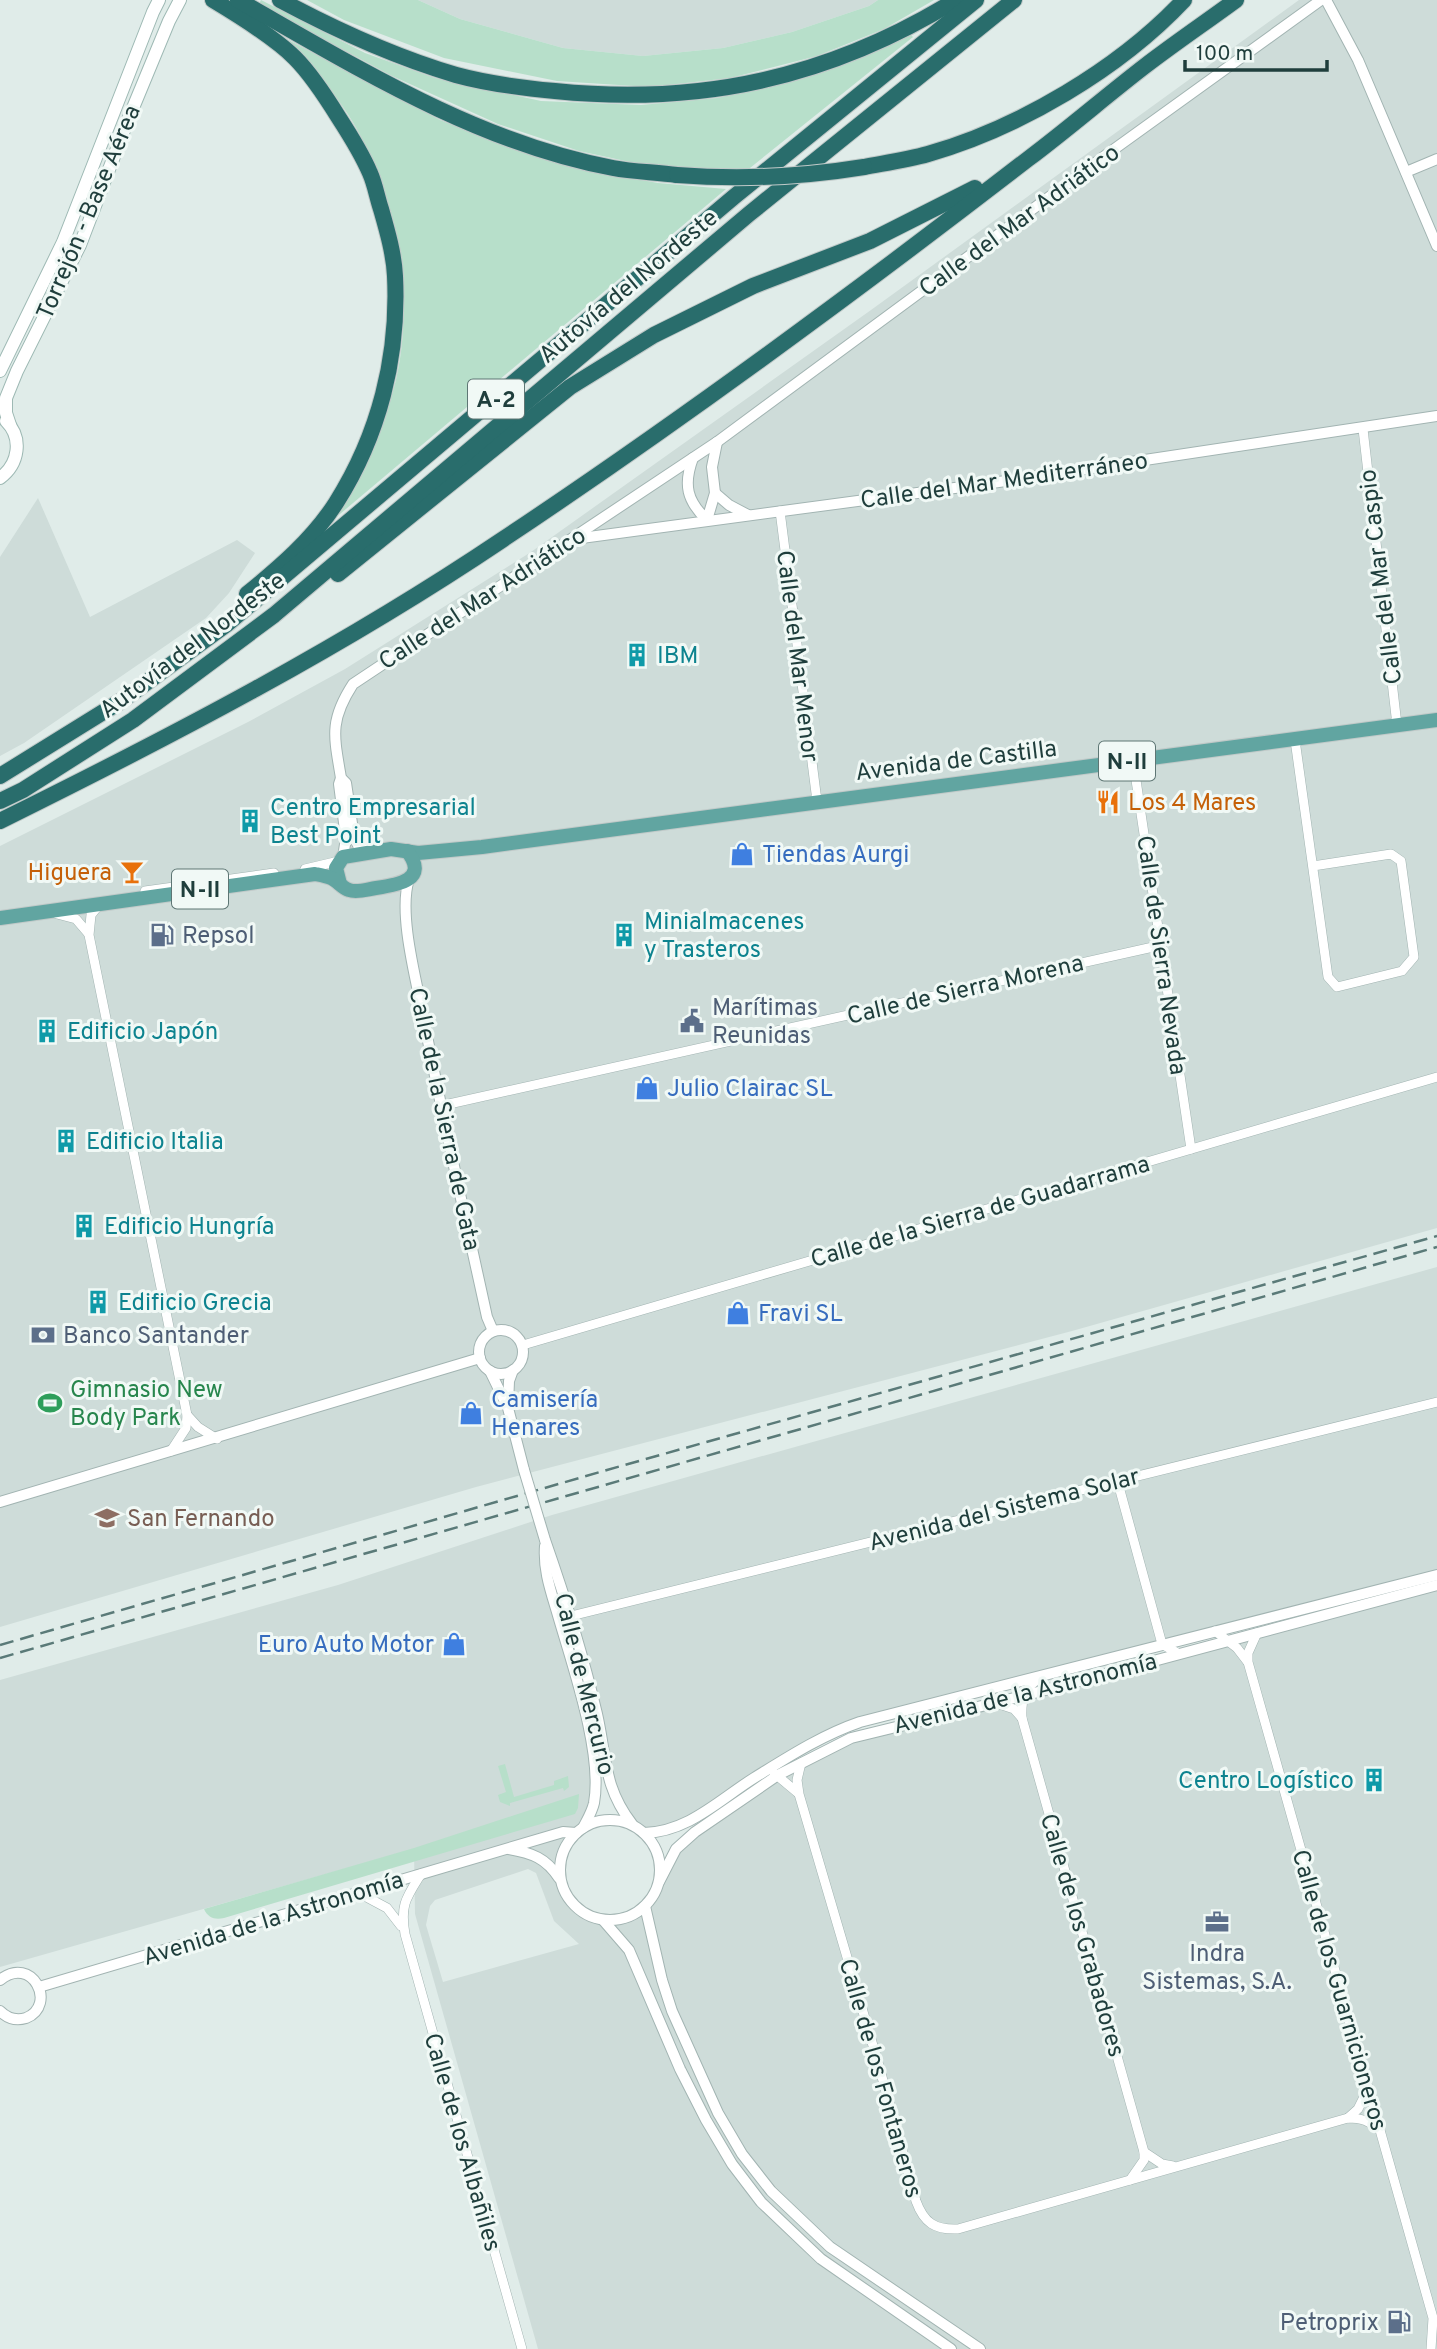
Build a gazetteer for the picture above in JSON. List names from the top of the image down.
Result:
{
  "streets": {
    "highway": ["Autovía del Nordeste", "A-2"],
    "main road": ["Torrejón - Base Aérea", "Avenida de Castilla", "N-II"],
    "street": [
      "Calle del Mar Adriático",
      "Calle del Mar Mediterráneo",
      "Calle del Mar Caspio",
      "Calle del Mar Menor",
      "Calle de Sierra Nevada",
      "Calle de Sierra Morena",
      "Calle de la Sierra de Gata",
      "Calle de la Sierra de Guadarrama",
      "Avenida del Sistema Solar",
      "Calle de Mercurio",
      "Avenida de la Astronomía",
      "Calle de los Grabadores",
      "Calle de los Guarnicioneros",
      "Calle de los Fontaneros",
      "Calle de los Albañiles"
    ]
  },
  "crossings": [
    ["Calle del Mar Adriático", "Calle del Mar Mediterráneo"],
    ["Calle del Mar Adriático", "N-II"],
    ["Calle del Mar Mediterráneo", "Calle del Mar Caspio"],
    ["Calle del Mar Mediterráneo", "Calle del Mar Menor"],
    ["Calle del Mar Caspio", "Avenida de Castilla"],
    ["Calle del Mar Menor", "Avenida de Castilla"],
    ["Avenida de Castilla", "N-II"],
    ["Avenida de Castilla", "Calle de Sierra Nevada"],
    ["Avenida de Castilla", "Calle de la Sierra de Gata"],
    ["N-II", "Calle de la Sierra de Gata"],
    ["Calle de Sierra Nevada", "Calle de Sierra Morena"],
    ["Calle de Sierra Nevada", "Calle de la Sierra de Guadarrama"],
    ["Calle de Sierra Morena", "Calle de la Sierra de Gata"],
    ["Calle de la Sierra de Gata", "Calle de la Sierra de Guadarrama"],
    ["Avenida del Sistema Solar", "Calle de Mercurio"],
    ["Calle de Mercurio", "Avenida de la Astronomía"],
    ["Avenida de la Astronomía", "Calle de los Grabadores"],
    ["Avenida de la Astronomía", "Calle de los Guarnicioneros"],
    ["Avenida de la Astronomía", "Calle de los Fontaneros"],
    ["Avenida de la Astronomía", "Calle de los Albañiles"]
  ],
  "places": {
    "building": [
      "IBM",
      "Centro Empresarial Best Point",
      "Minialmacenes y Trasteros",
      "Edificio Japón",
      "Edificio Italia",
      "Edificio Hungría",
      "Edificio Grecia",
      "Centro Logístico"
    ],
    "restaurant": ["Los 4 Mares"],
    "shop": [
      "Tiendas Aurgi",
      "Julio Clairac SL",
      "Fravi SL",
      "Camisería Henares",
      "Euro Auto Motor"
    ],
    "bar": ["Higuera"],
    "fuel station": ["Repsol", "Petroprix"],
    "public building": ["Marítimas Reunidas"],
    "bank": ["Banco Santander"],
    "sports": ["Gimnasio New Body Park"],
    "school or university": ["San Fernando"],
    "office": ["Indra Sistemas, S.A."]
  },
  "scale_bar": "100 m"
}
